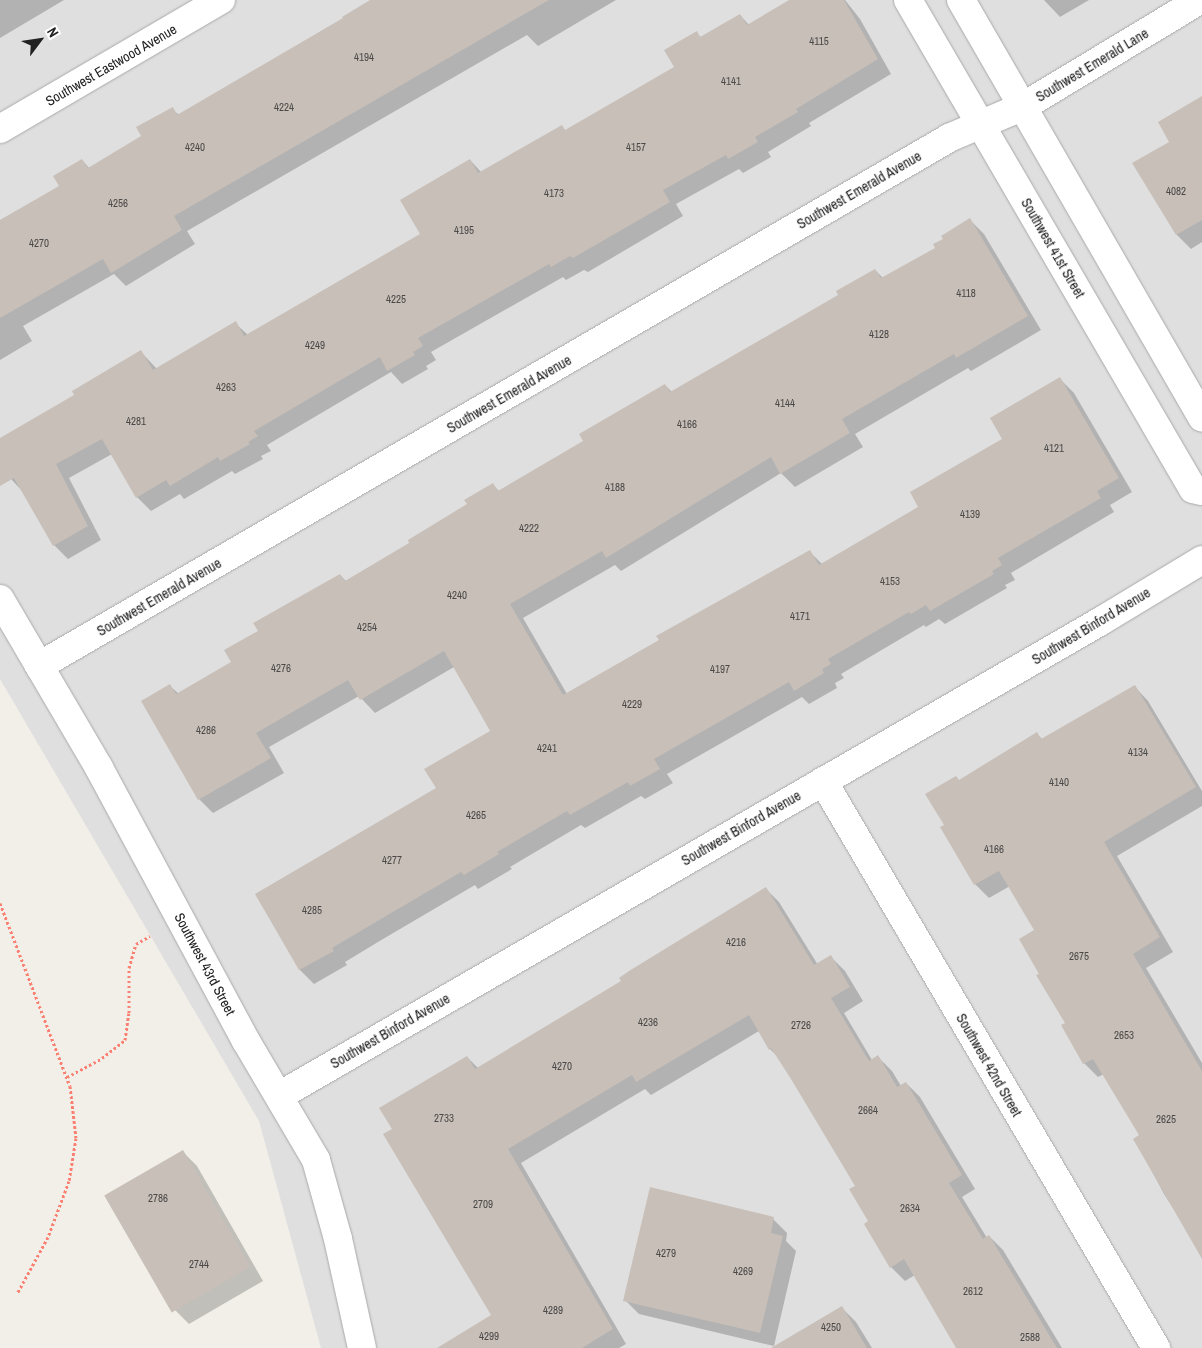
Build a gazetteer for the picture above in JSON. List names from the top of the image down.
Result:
{
  "streets": {
    "street": [
      "Southwest Eastwood Avenue",
      "Southwest Emerald Lane",
      "Southwest Emerald Avenue",
      "Southwest 41st Street",
      "Southwest Binford Avenue",
      "Southwest 43rd Street",
      "Southwest 42nd Street"
    ]
  },
  "crossings": [
    ["Southwest Emerald Lane", "Southwest Emerald Avenue"],
    ["Southwest Emerald Lane", "Southwest 41st Street"],
    ["Southwest Emerald Avenue", "Southwest 41st Street"],
    ["Southwest Emerald Avenue", "Southwest 43rd Street"],
    ["Southwest Binford Avenue", "Southwest 43rd Street"],
    ["Southwest Binford Avenue", "Southwest 42nd Street"]
  ],
  "house_numbers": [
    "4115",
    "4194",
    "4141",
    "4224",
    "4240",
    "4157",
    "4082",
    "4173",
    "4256",
    "4195",
    "4270",
    "4118",
    "4225",
    "4128",
    "4249",
    "4263",
    "4144",
    "4281",
    "4166",
    "4121",
    "4188",
    "4139",
    "4222",
    "4153",
    "4240",
    "4171",
    "4254",
    "4276",
    "4197",
    "4229",
    "4286",
    "4241",
    "4134",
    "4140",
    "4265",
    "4166",
    "4277",
    "4285",
    "4216",
    "2675",
    "4236",
    "2726",
    "2653",
    "4270",
    "2664",
    "2733",
    "2625",
    "2786",
    "2709",
    "2634",
    "4279",
    "2744",
    "4269",
    "2612",
    "4289",
    "4250",
    "4299",
    "2588"
  ],
  "north": "top right"
}
